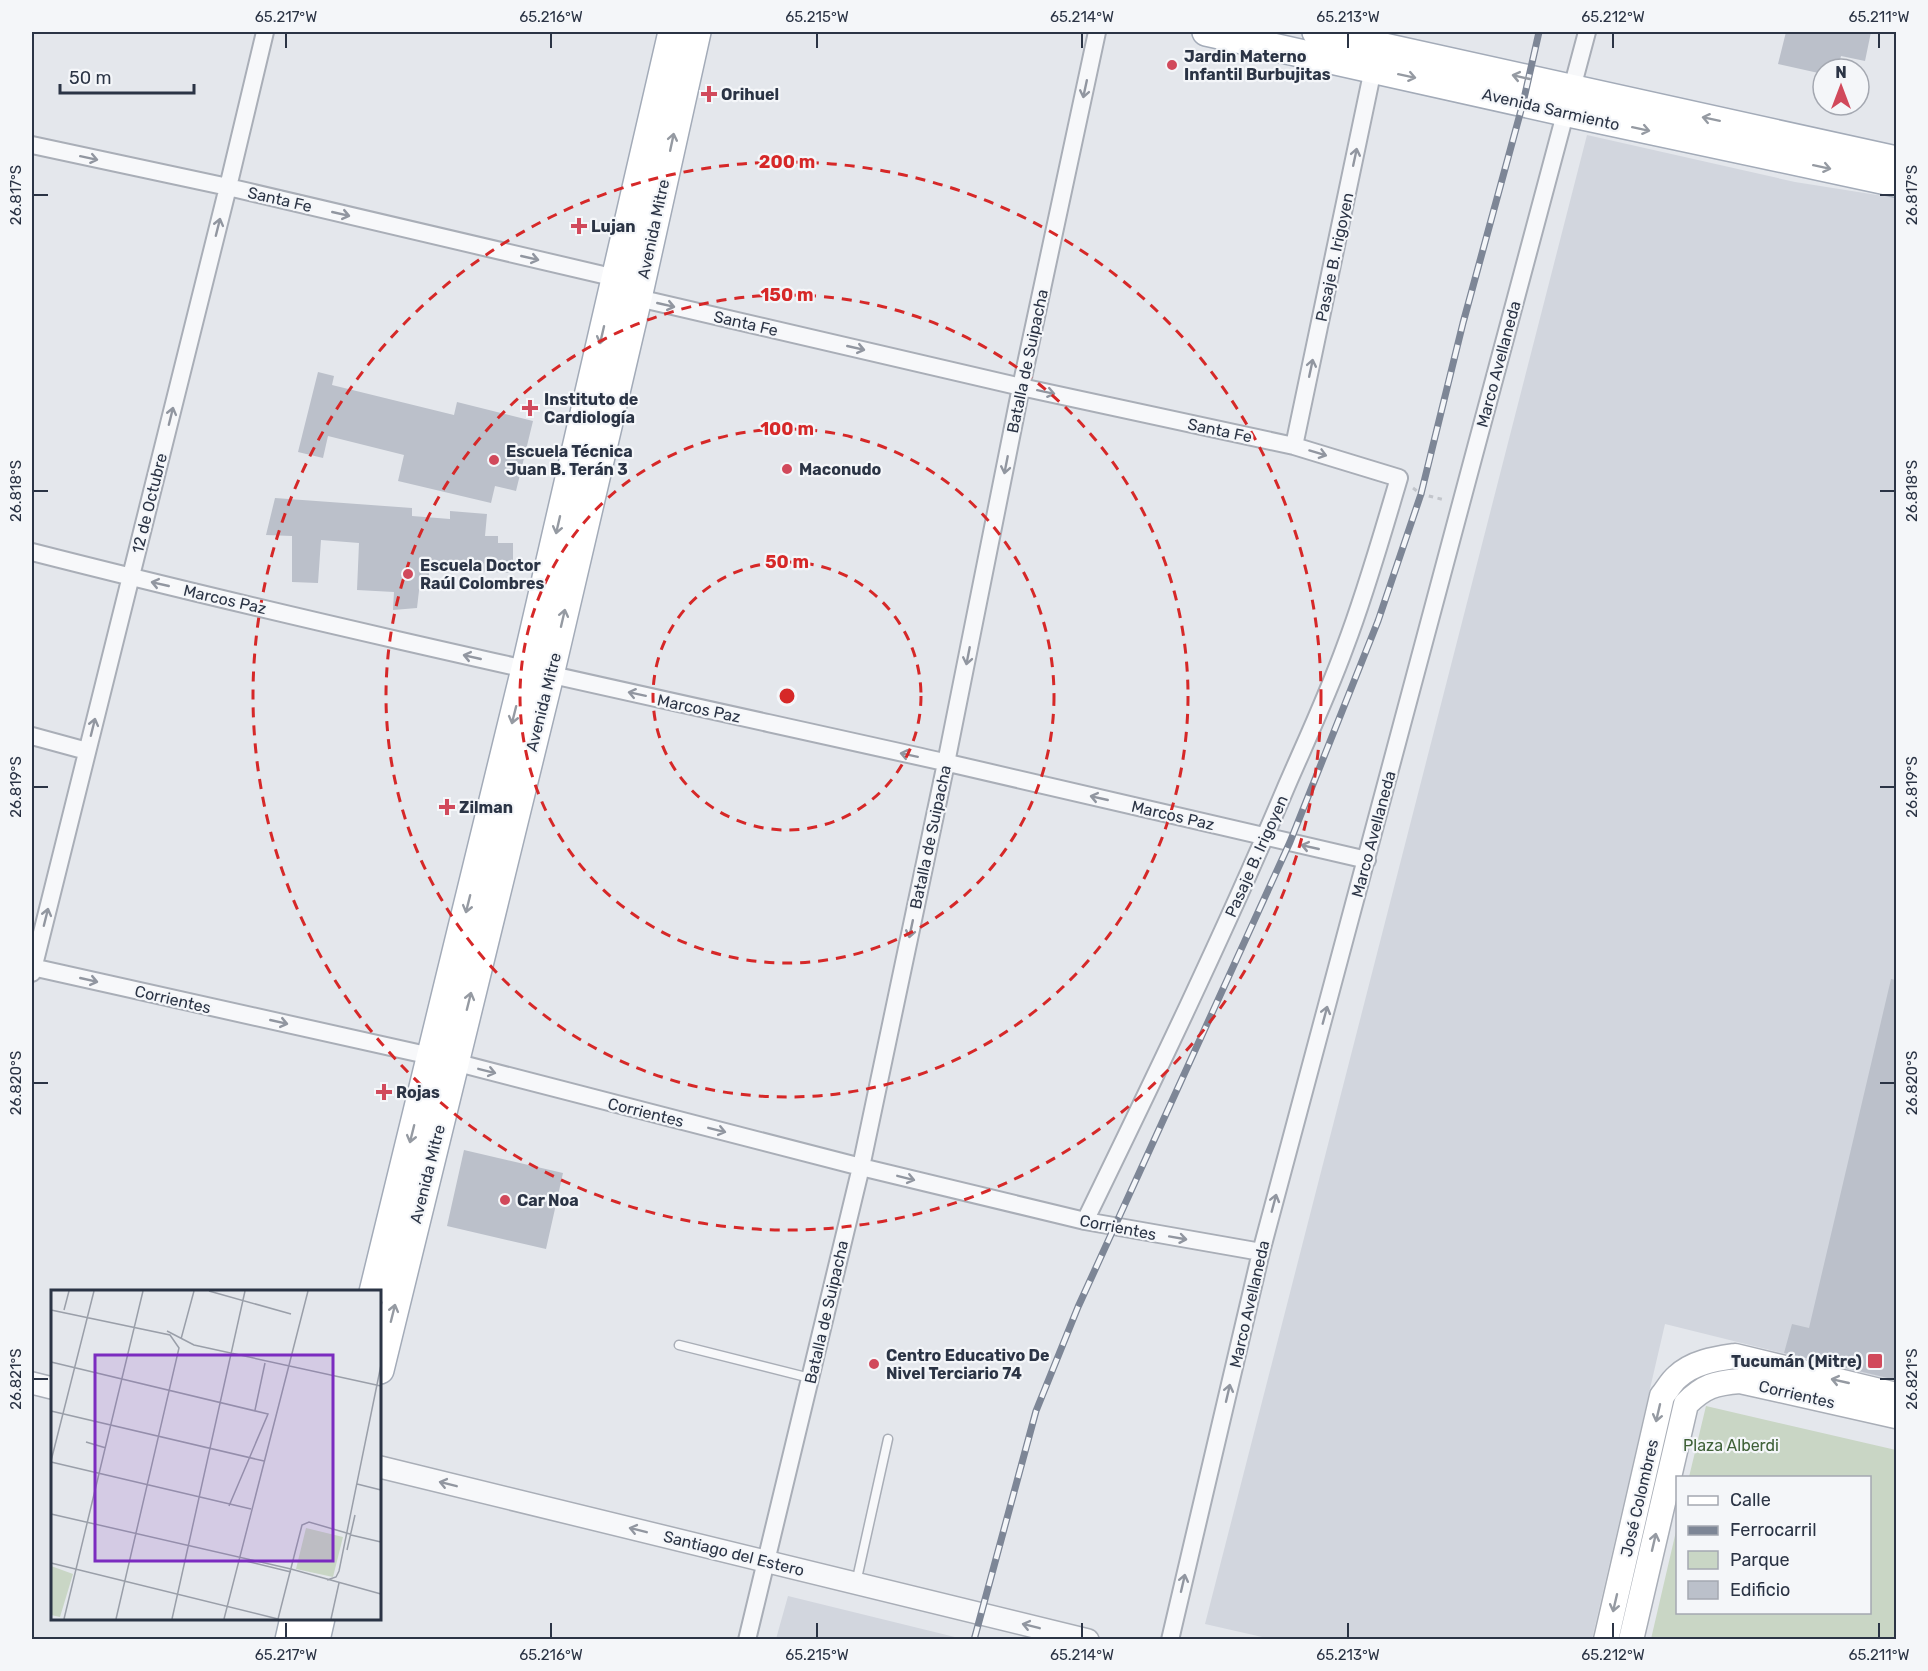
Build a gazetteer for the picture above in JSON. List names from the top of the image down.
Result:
{
  "streets": {
    "main road": [
      "Avenida Sarmiento",
      "Avenida Mitre",
      "Corrientes",
      "José Colombres"
    ],
    "street": [
      "Santa Fe",
      "Pasaje B. Irigoyen",
      "Batalla de Suipacha",
      "Marco Avellaneda",
      "12 de Octubre",
      "Marcos Paz",
      "Santiago del Estero"
    ]
  },
  "crossings": [
    ["Avenida Sarmiento", "Pasaje B. Irigoyen"],
    ["Avenida Sarmiento", "Marco Avellaneda"],
    ["Santa Fe", "Avenida Mitre"],
    ["Santa Fe", "Pasaje B. Irigoyen"],
    ["Santa Fe", "Batalla de Suipacha"],
    ["Santa Fe", "12 de Octubre"],
    ["Avenida Mitre", "Marcos Paz"],
    ["Avenida Mitre", "Corrientes"],
    ["Pasaje B. Irigoyen", "Marcos Paz"],
    ["Pasaje B. Irigoyen", "Corrientes"],
    ["Batalla de Suipacha", "Marcos Paz"],
    ["Batalla de Suipacha", "Corrientes"],
    ["Batalla de Suipacha", "Santiago del Estero"],
    ["Marco Avellaneda", "Marcos Paz"],
    ["Marco Avellaneda", "Corrientes"],
    ["12 de Octubre", "Marcos Paz"],
    ["12 de Octubre", "Corrientes"],
    ["Corrientes", "José Colombres"]
  ],
  "one_way": [
    "Santa Fe",
    "Batalla de Suipacha",
    "Marco Avellaneda",
    "12 de Octubre",
    "Marcos Paz",
    "Santiago del Estero"
  ],
  "parks": ["Plaza Alberdi"],
  "places": {
    "other": [
      "Jardin Materno Infantil Burbujitas",
      "Escuela Técnica Juan B. Terán 3",
      "Maconudo",
      "Escuela Doctor Raúl Colombres",
      "Car Noa",
      "Centro Educativo De Nivel Terciario 74"
    ],
    "health": [
      "Orihuel",
      "Lujan",
      "Instituto de Cardiología",
      "Zilman",
      "Rojas"
    ],
    "transit": ["Tucumán (Mitre)"]
  },
  "legend": [
    "Calle",
    "Ferrocarril",
    "Parque",
    "Edificio"
  ],
  "scale_bar": "50 m",
  "north": "top",
  "coordinates": [
    "65.217°W",
    "65.216°W",
    "65.215°W",
    "65.214°W",
    "65.213°W",
    "65.212°W",
    "65.211°W",
    "26.817°S",
    "26.818°S",
    "26.819°S",
    "26.820°S",
    "26.821°S"
  ],
  "rings": [
    "200 m",
    "150 m",
    "100 m",
    "50 m"
  ]
}
